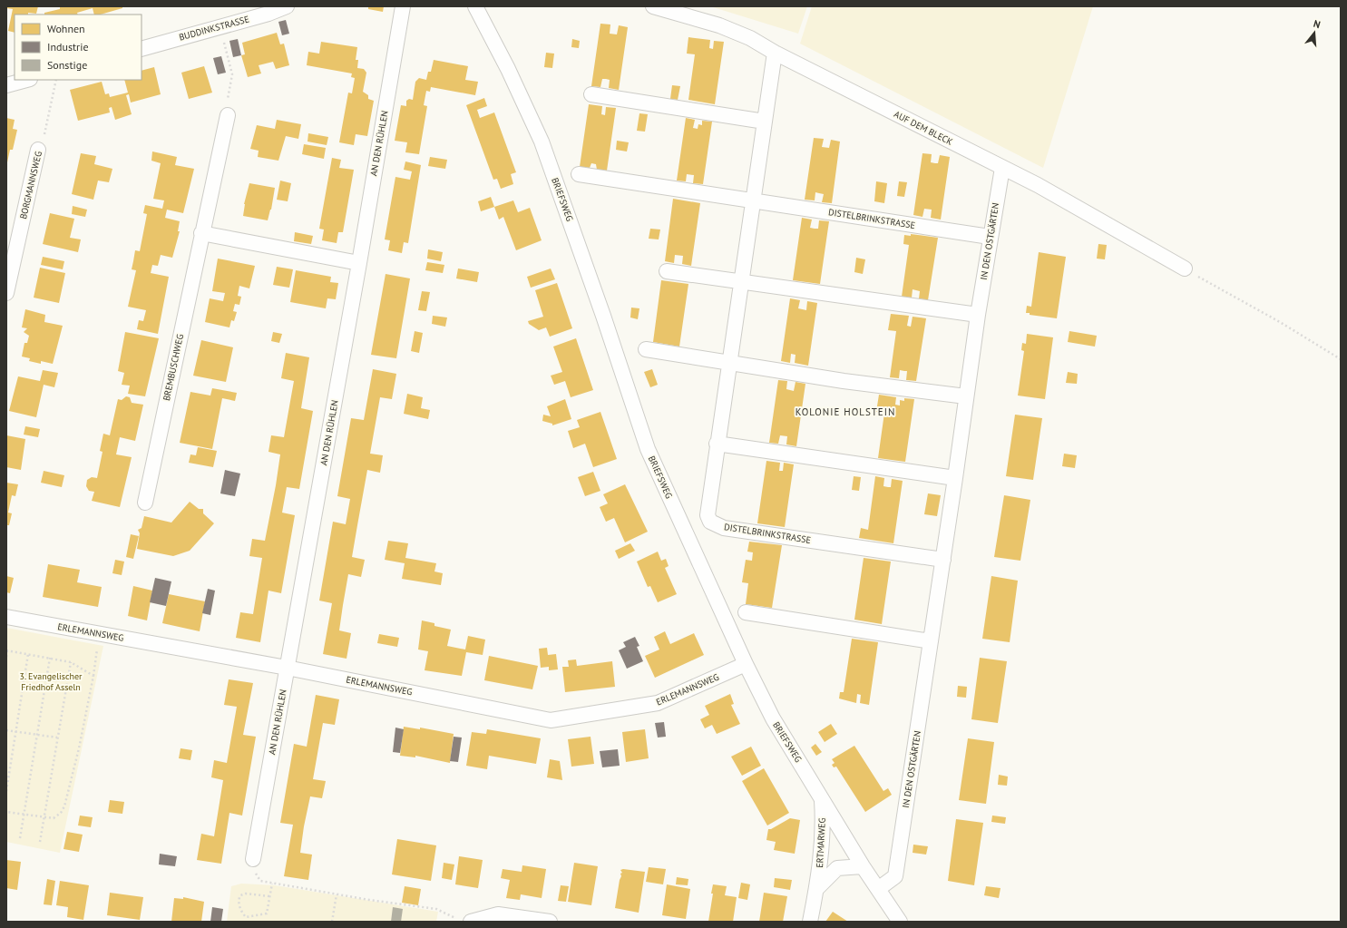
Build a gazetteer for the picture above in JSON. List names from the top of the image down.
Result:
{
  "streets": {
    "street": [
      "BUDDINKSTRASSE",
      "AUF DEM BLECK",
      "AN DEN RÜHLEN",
      "BORGMANNSWEG",
      "BRIEFSWEG",
      "DISTELBRINKSTRASSE",
      "IN DEN OSTGÄRTEN",
      "BREMBUSCHWEG",
      "ERLEMANNSWEG",
      "ERTMARWEG"
    ]
  },
  "crossings": [
    ["AUF DEM BLECK", "DISTELBRINKSTRASSE"],
    ["AUF DEM BLECK", "IN DEN OSTGÄRTEN"],
    ["AN DEN RÜHLEN", "ERLEMANNSWEG"],
    ["BRIEFSWEG", "IN DEN OSTGÄRTEN"],
    ["BRIEFSWEG", "ERLEMANNSWEG"],
    ["BRIEFSWEG", "ERTMARWEG"],
    ["DISTELBRINKSTRASSE", "IN DEN OSTGÄRTEN"]
  ],
  "districts": ["KOLONIE HOLSTEIN"],
  "parks": ["3. Evangelischer Friedhof Asseln"],
  "legend": ["Wohnen", "Industrie", "Sonstige"],
  "north": "top"
}
